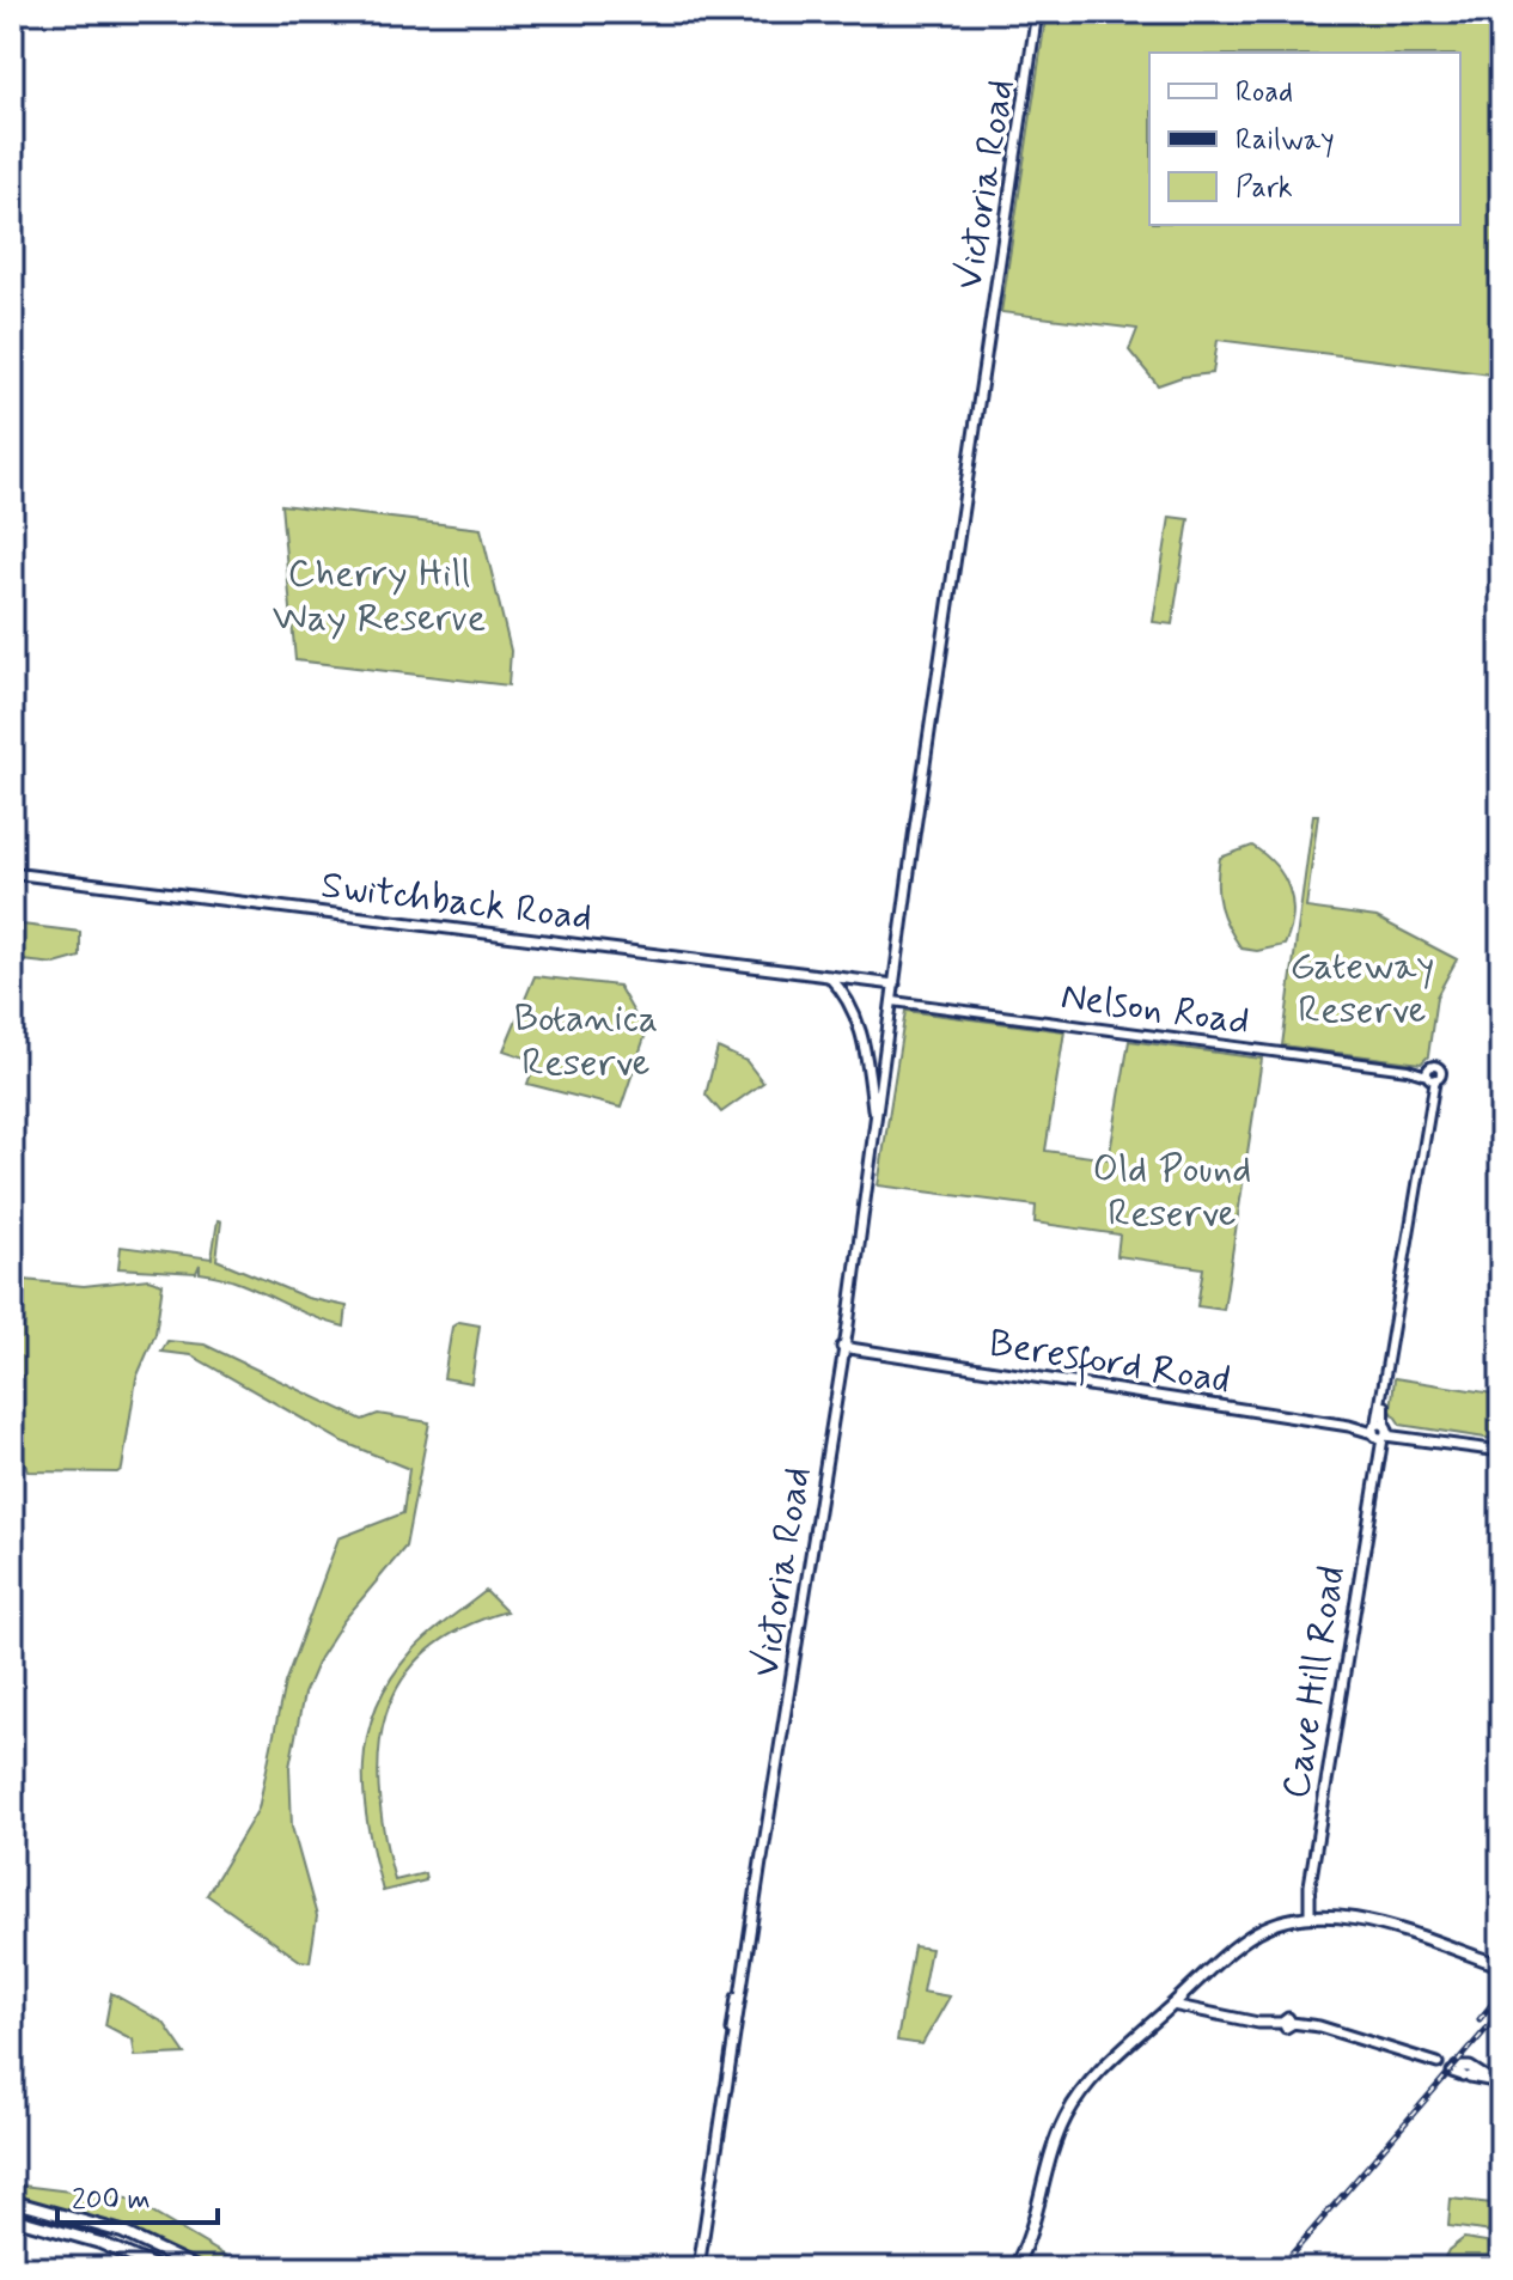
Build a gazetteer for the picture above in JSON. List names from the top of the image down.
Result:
{
  "streets": {
    "main road": [
      "Victoria Road",
      "Switchback Road",
      "Beresford Road",
      "Cave Hill Road"
    ],
    "street": ["Nelson Road"]
  },
  "crossings": [
    ["Victoria Road", "Switchback Road"],
    ["Victoria Road", "Nelson Road"],
    ["Victoria Road", "Beresford Road"],
    ["Nelson Road", "Cave Hill Road"],
    ["Beresford Road", "Cave Hill Road"]
  ],
  "parks": [
    "Cherry Hill Way Reserve",
    "Gateway Reserve",
    "Botanica Reserve",
    "Old Pound Reserve"
  ],
  "legend": ["Road", "Railway", "Park"],
  "scale_bar": "200 m"
}
